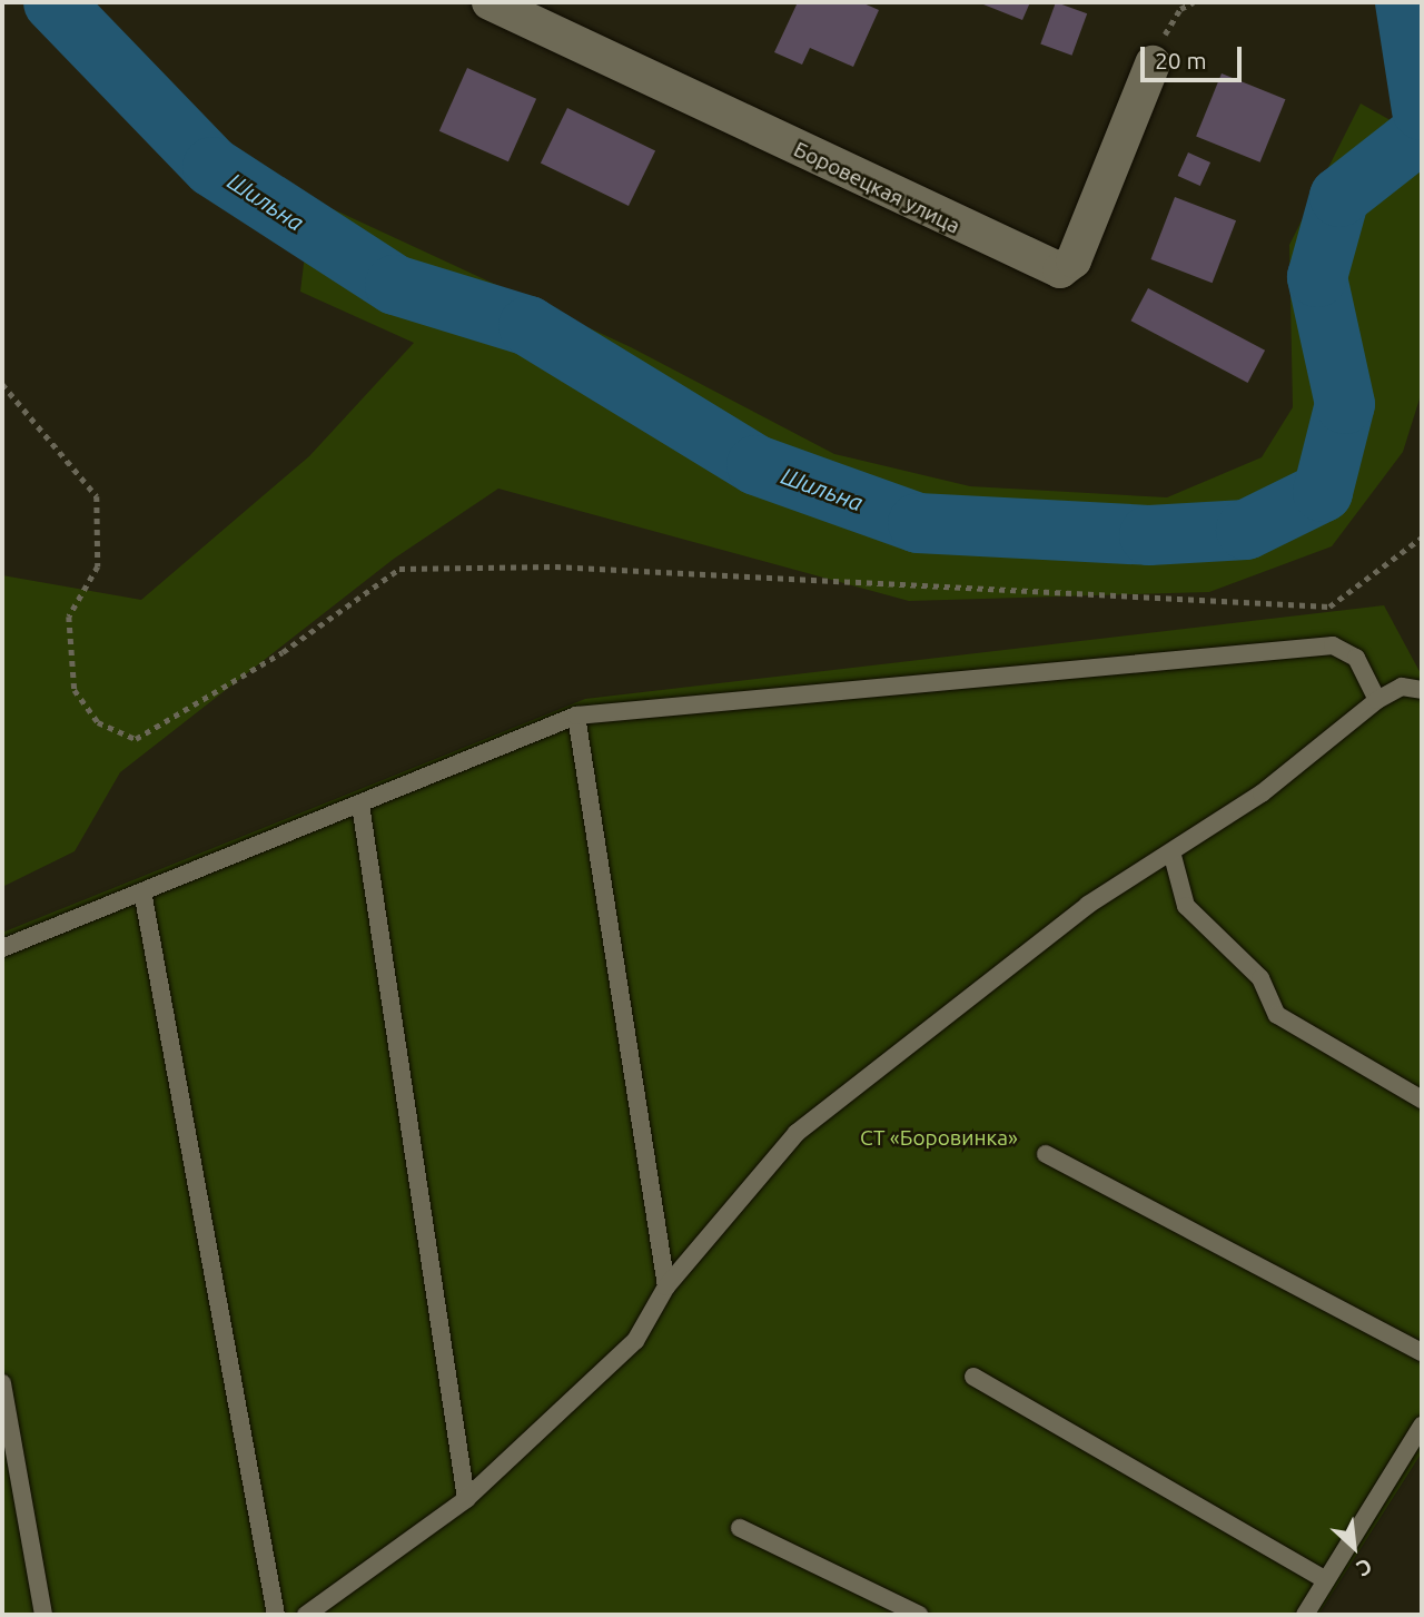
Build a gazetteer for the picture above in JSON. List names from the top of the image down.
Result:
{
  "streets": {
    "street": ["Боровецкая улица"]
  },
  "water": ["Шильна"],
  "parks": ["СТ «Боровинка»"],
  "scale_bar": "20 m",
  "north": "bottom right"
}
